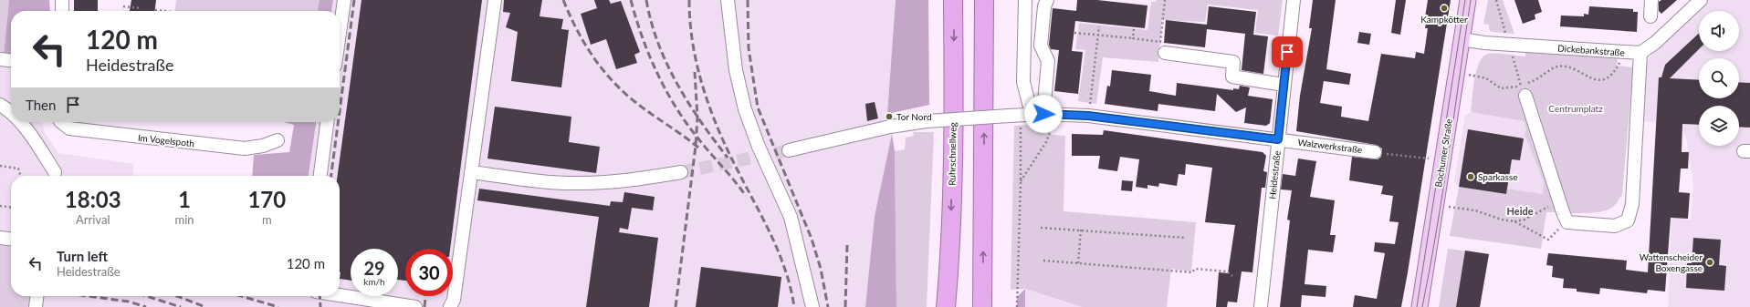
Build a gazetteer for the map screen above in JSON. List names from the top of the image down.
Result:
{
  "streets": {
    "highway": ["Ruhrschnellweg"],
    "main road": ["Bochumer Straße"],
    "street": [
      "Dickebankstraße",
      "Im Vogelspoth",
      "Walzwerkstraße",
      "Heidestraße"
    ]
  },
  "crossings": [
    ["Dickebankstraße", "Bochumer Straße"],
    ["Walzwerkstraße", "Bochumer Straße"],
    ["Walzwerkstraße", "Heidestraße"]
  ],
  "districts": ["Heide"],
  "parks": ["Centrumplatz"],
  "places": [
    "Kampkötter",
    "Tor Nord",
    "Sparkasse",
    "Wattenscheider Boxengasse"
  ],
  "page": {
    "turn": ["120 m", "Heidestraße"],
    "then": "Then",
    "eta": [
      "18:03",
      "Arrival",
      "1",
      "min",
      "170",
      "m"
    ],
    "list": [
      {
        "name": "Turn left",
        "note": "Heidestraße",
        "value": "120 m"
      }
    ],
    "speed": "29 km/h",
    "limit": "30"
  }
}
